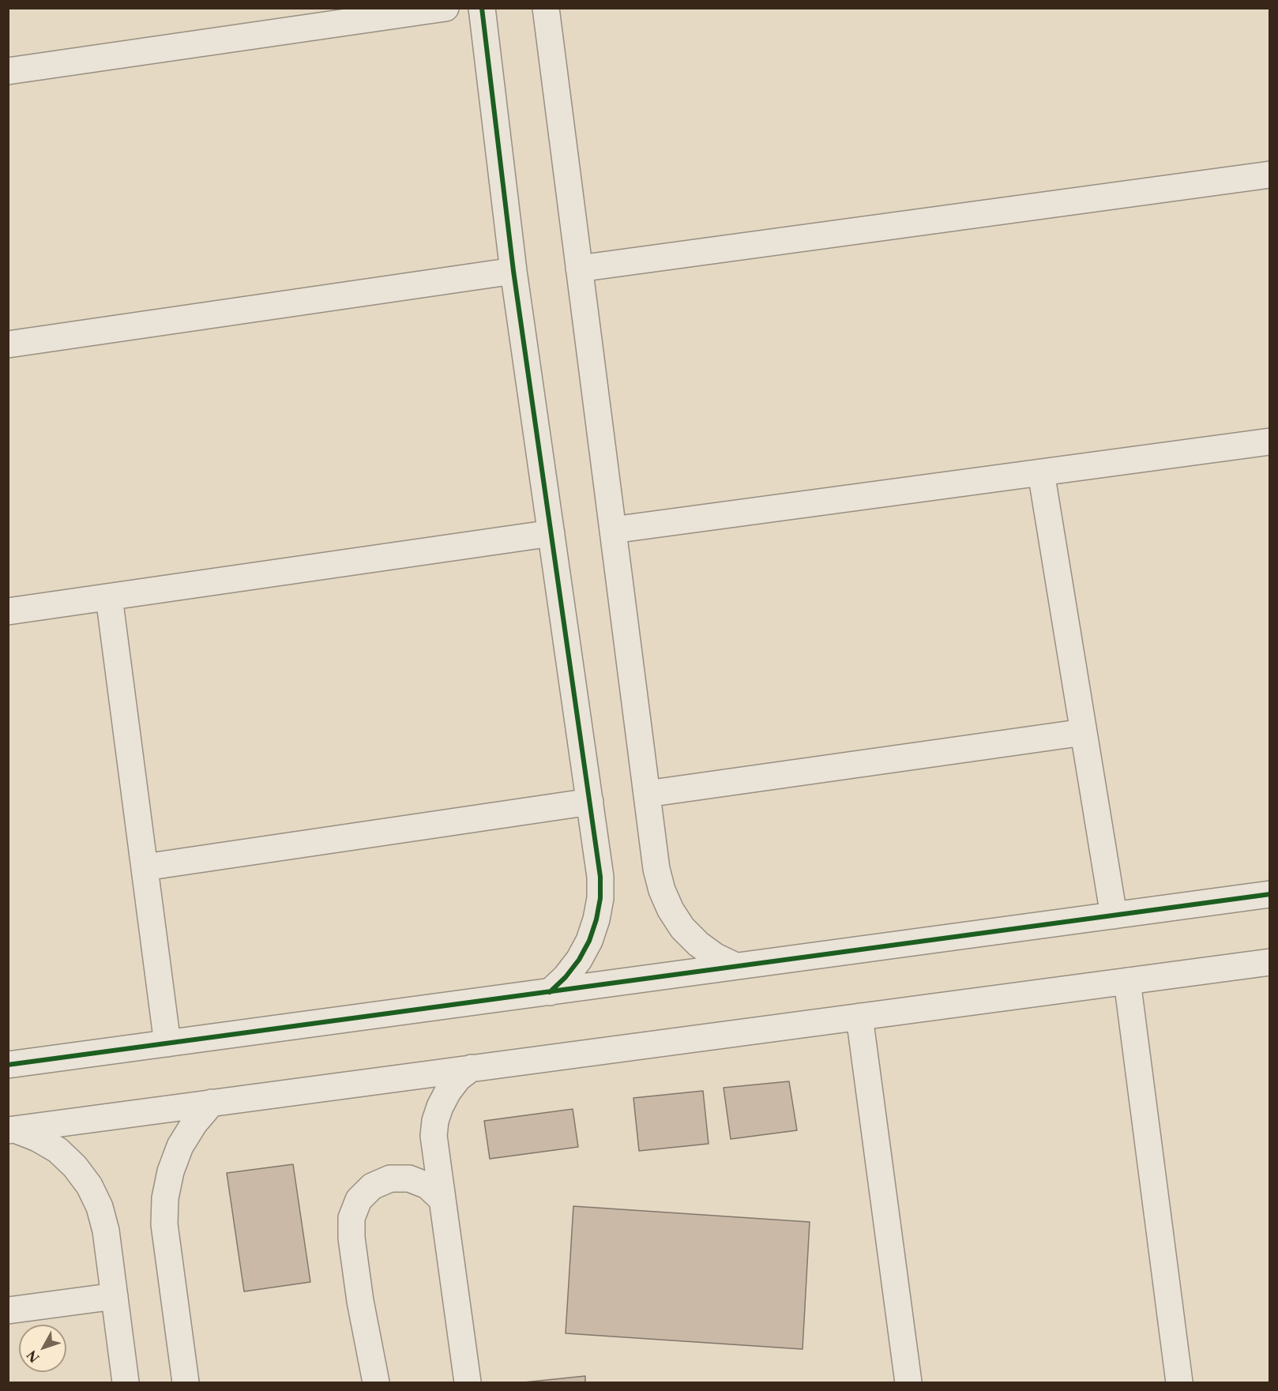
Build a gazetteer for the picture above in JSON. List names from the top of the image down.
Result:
{
  "north": "bottom left"
}
